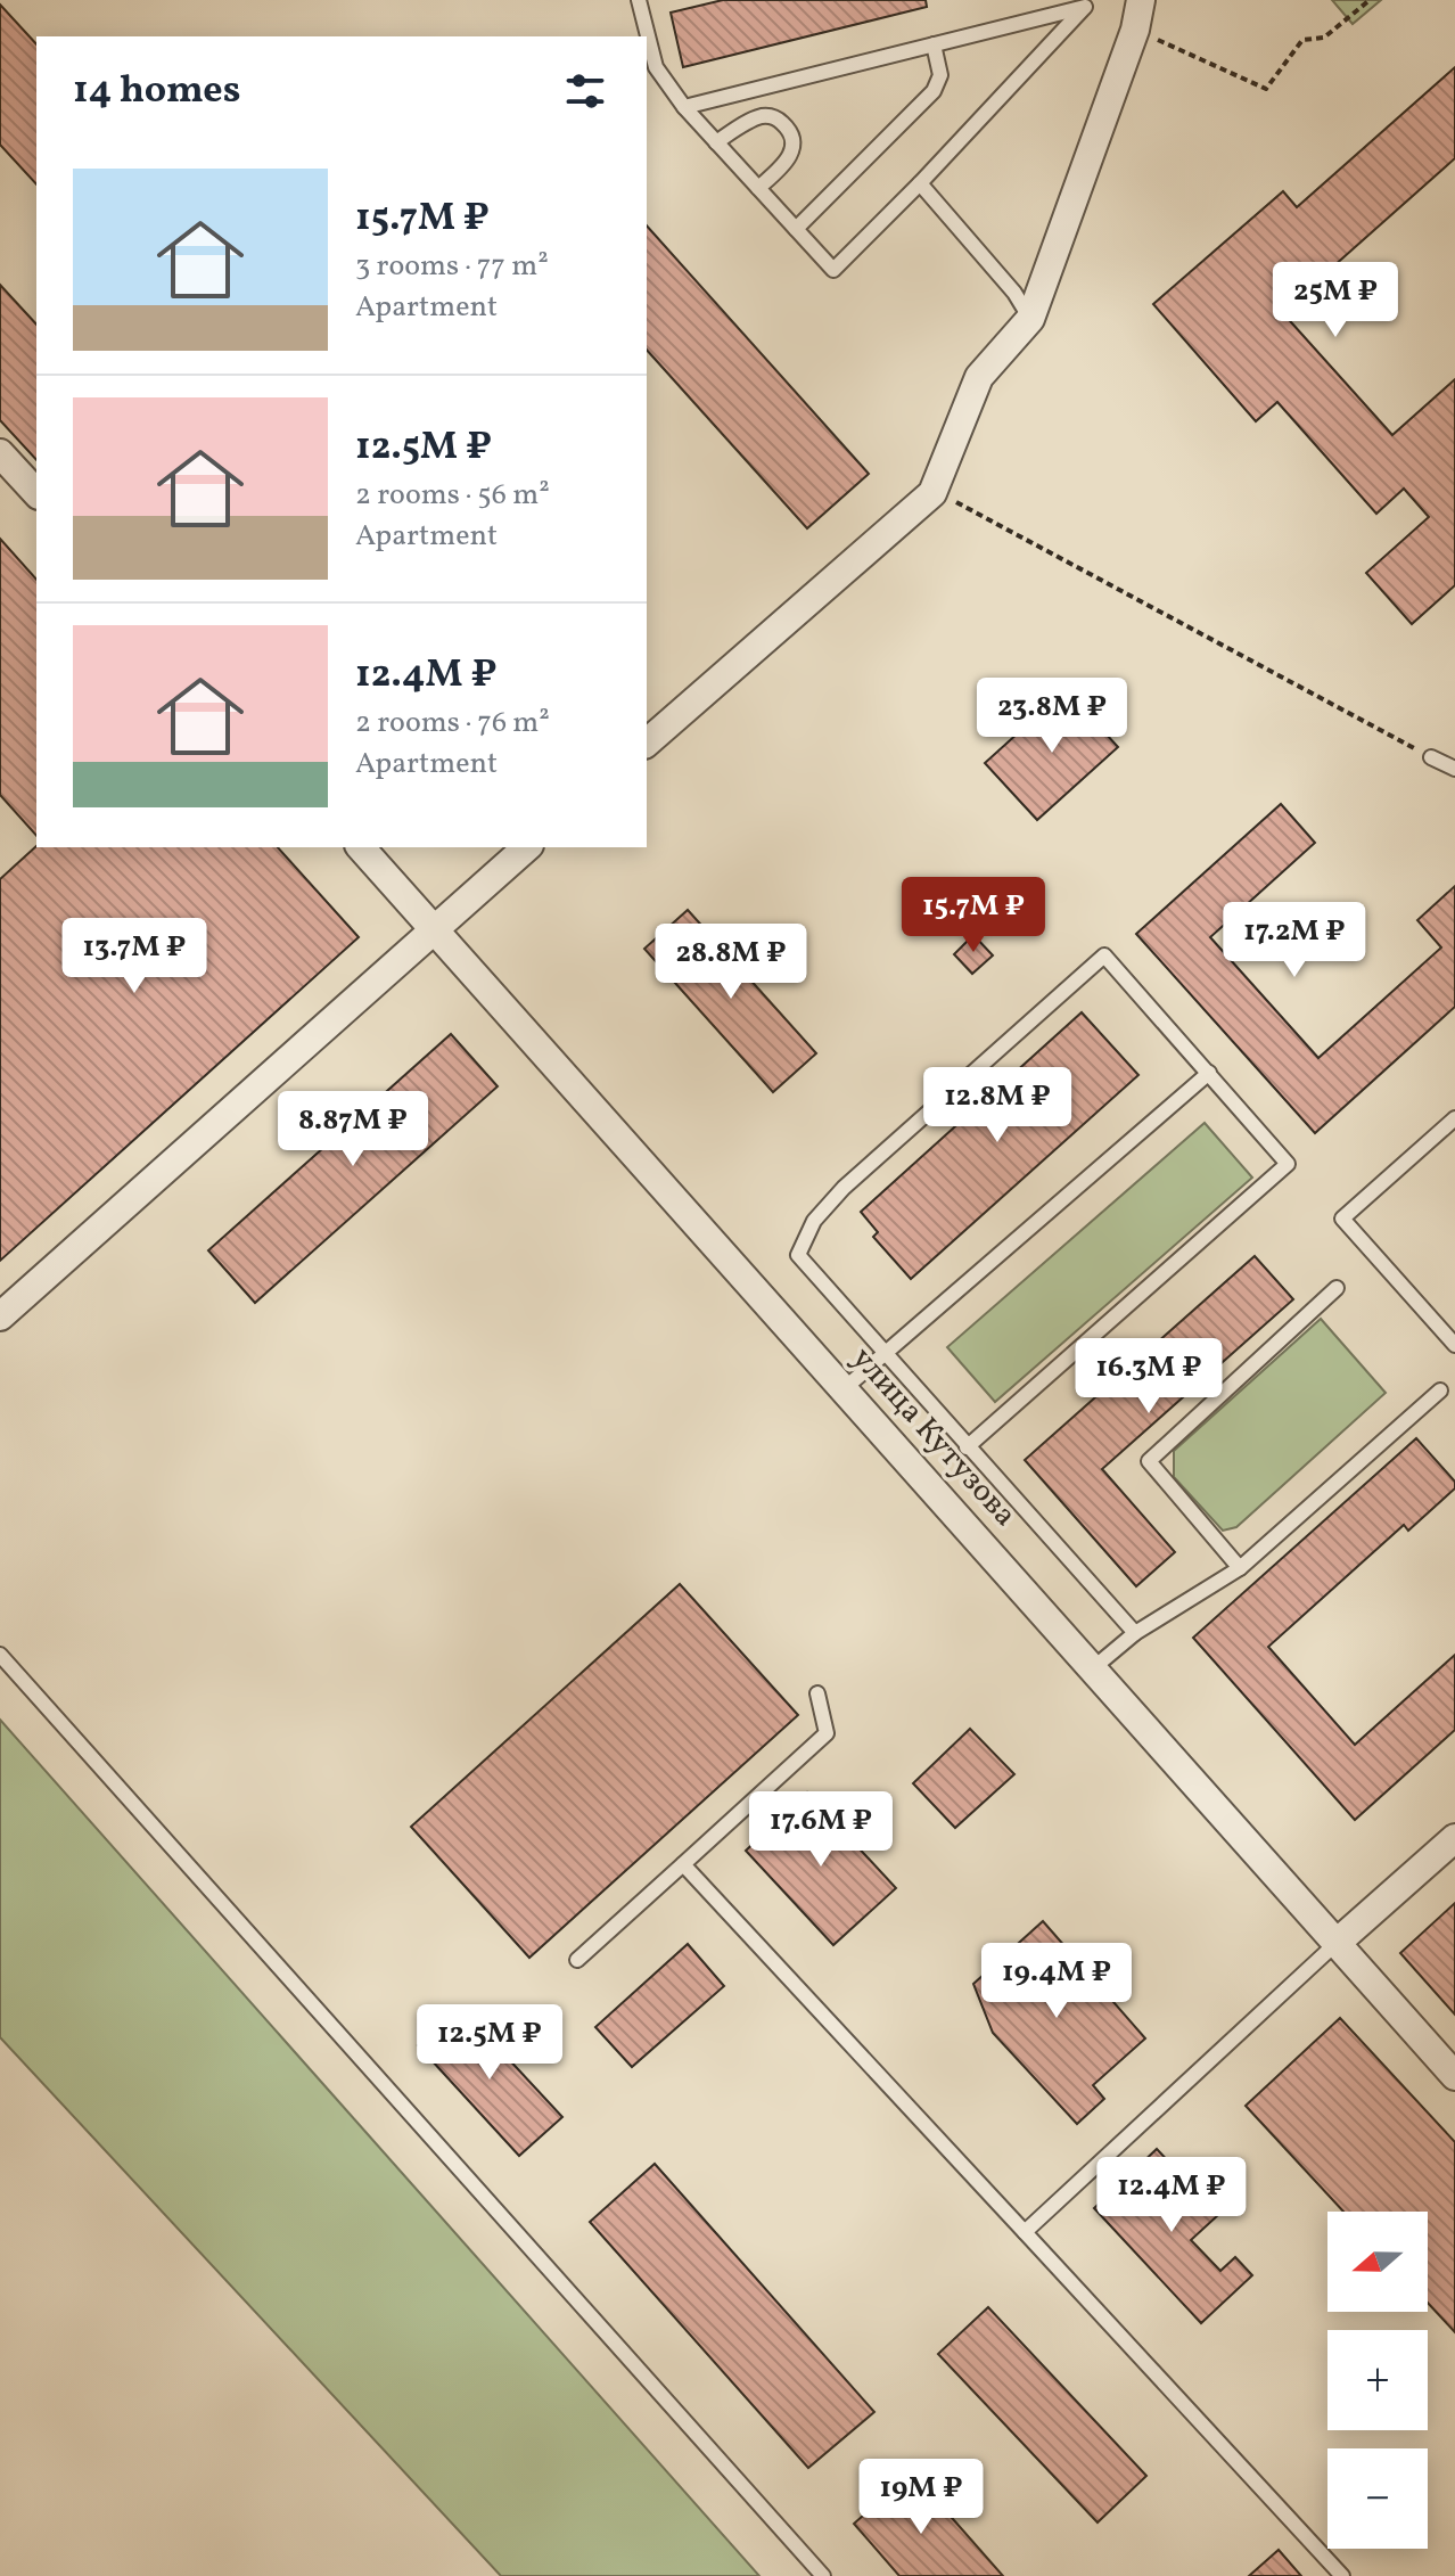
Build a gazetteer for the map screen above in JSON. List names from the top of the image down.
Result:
{
  "streets": {
    "street": ["улица Кутузова"]
  },
  "north": "left",
  "page": {
    "heading": "14 homes",
    "list": [
      {
        "name": "15.7M ₽",
        "note": "3 rooms · 77 m² · Apartment"
      },
      {
        "name": "12.5M ₽",
        "note": "2 rooms · 56 m² · Apartment"
      },
      {
        "name": "12.4M ₽",
        "note": "2 rooms · 76 m² · Apartment"
      }
    ],
    "price": [
      "25M ₽",
      "23.8M ₽",
      "15.7M ₽",
      "17.2M ₽",
      "13.7M ₽",
      "28.8M ₽",
      "12.8M ₽",
      "8.87M ₽",
      "16.3M ₽",
      "17.6M ₽",
      "19.4M ₽",
      "12.5M ₽",
      "12.4M ₽",
      "19M ₽"
    ],
    "map_buttons": ["+", "−"]
  }
}
